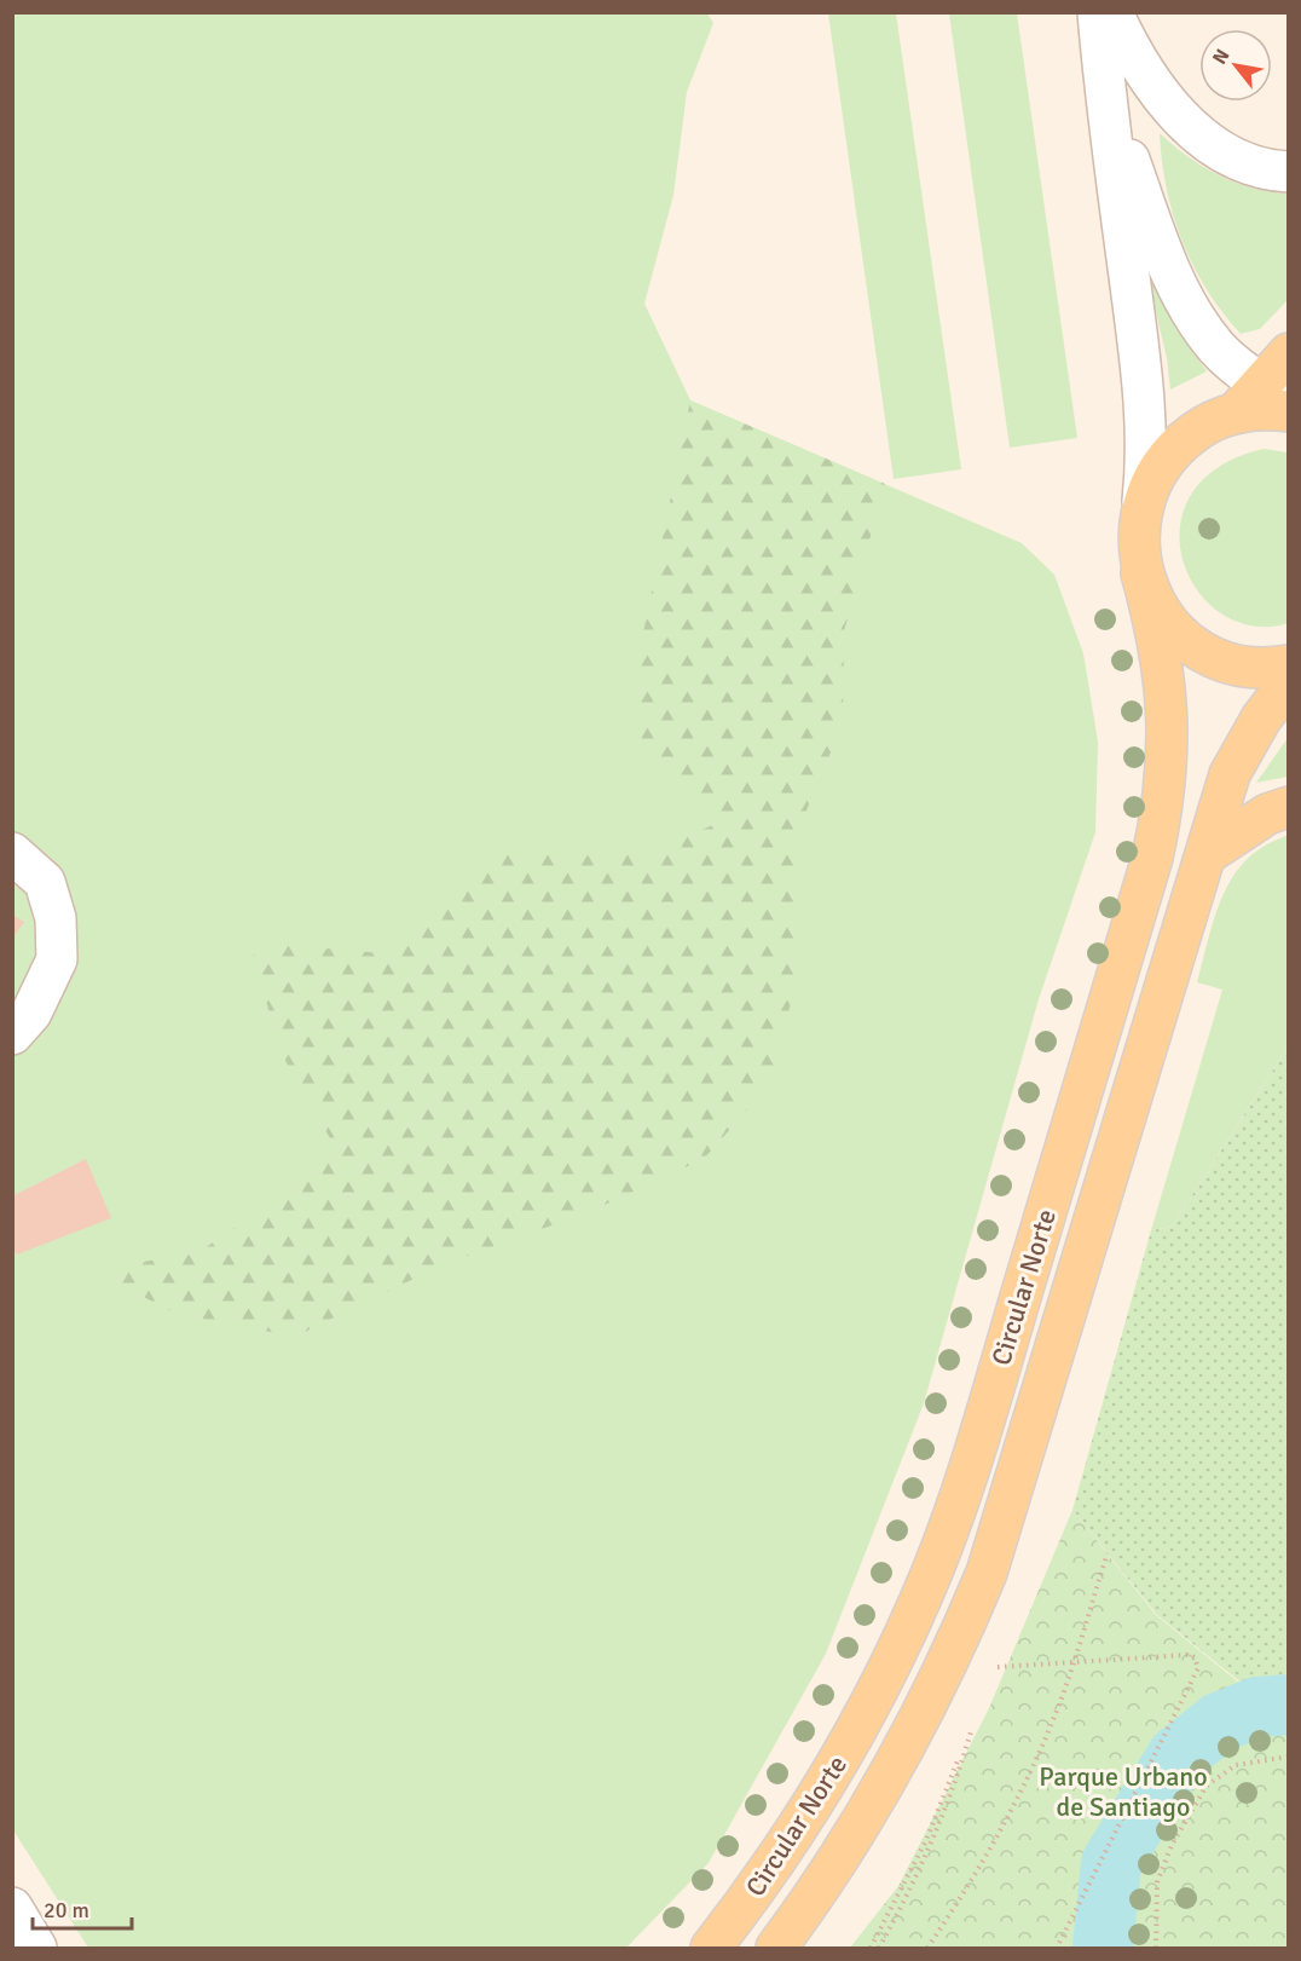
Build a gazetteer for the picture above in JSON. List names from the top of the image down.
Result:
{
  "streets": {
    "main road": ["Circular Norte"]
  },
  "parks": ["Parque Urbano de Santiago"],
  "scale_bar": "20 m",
  "north": "top left"
}
